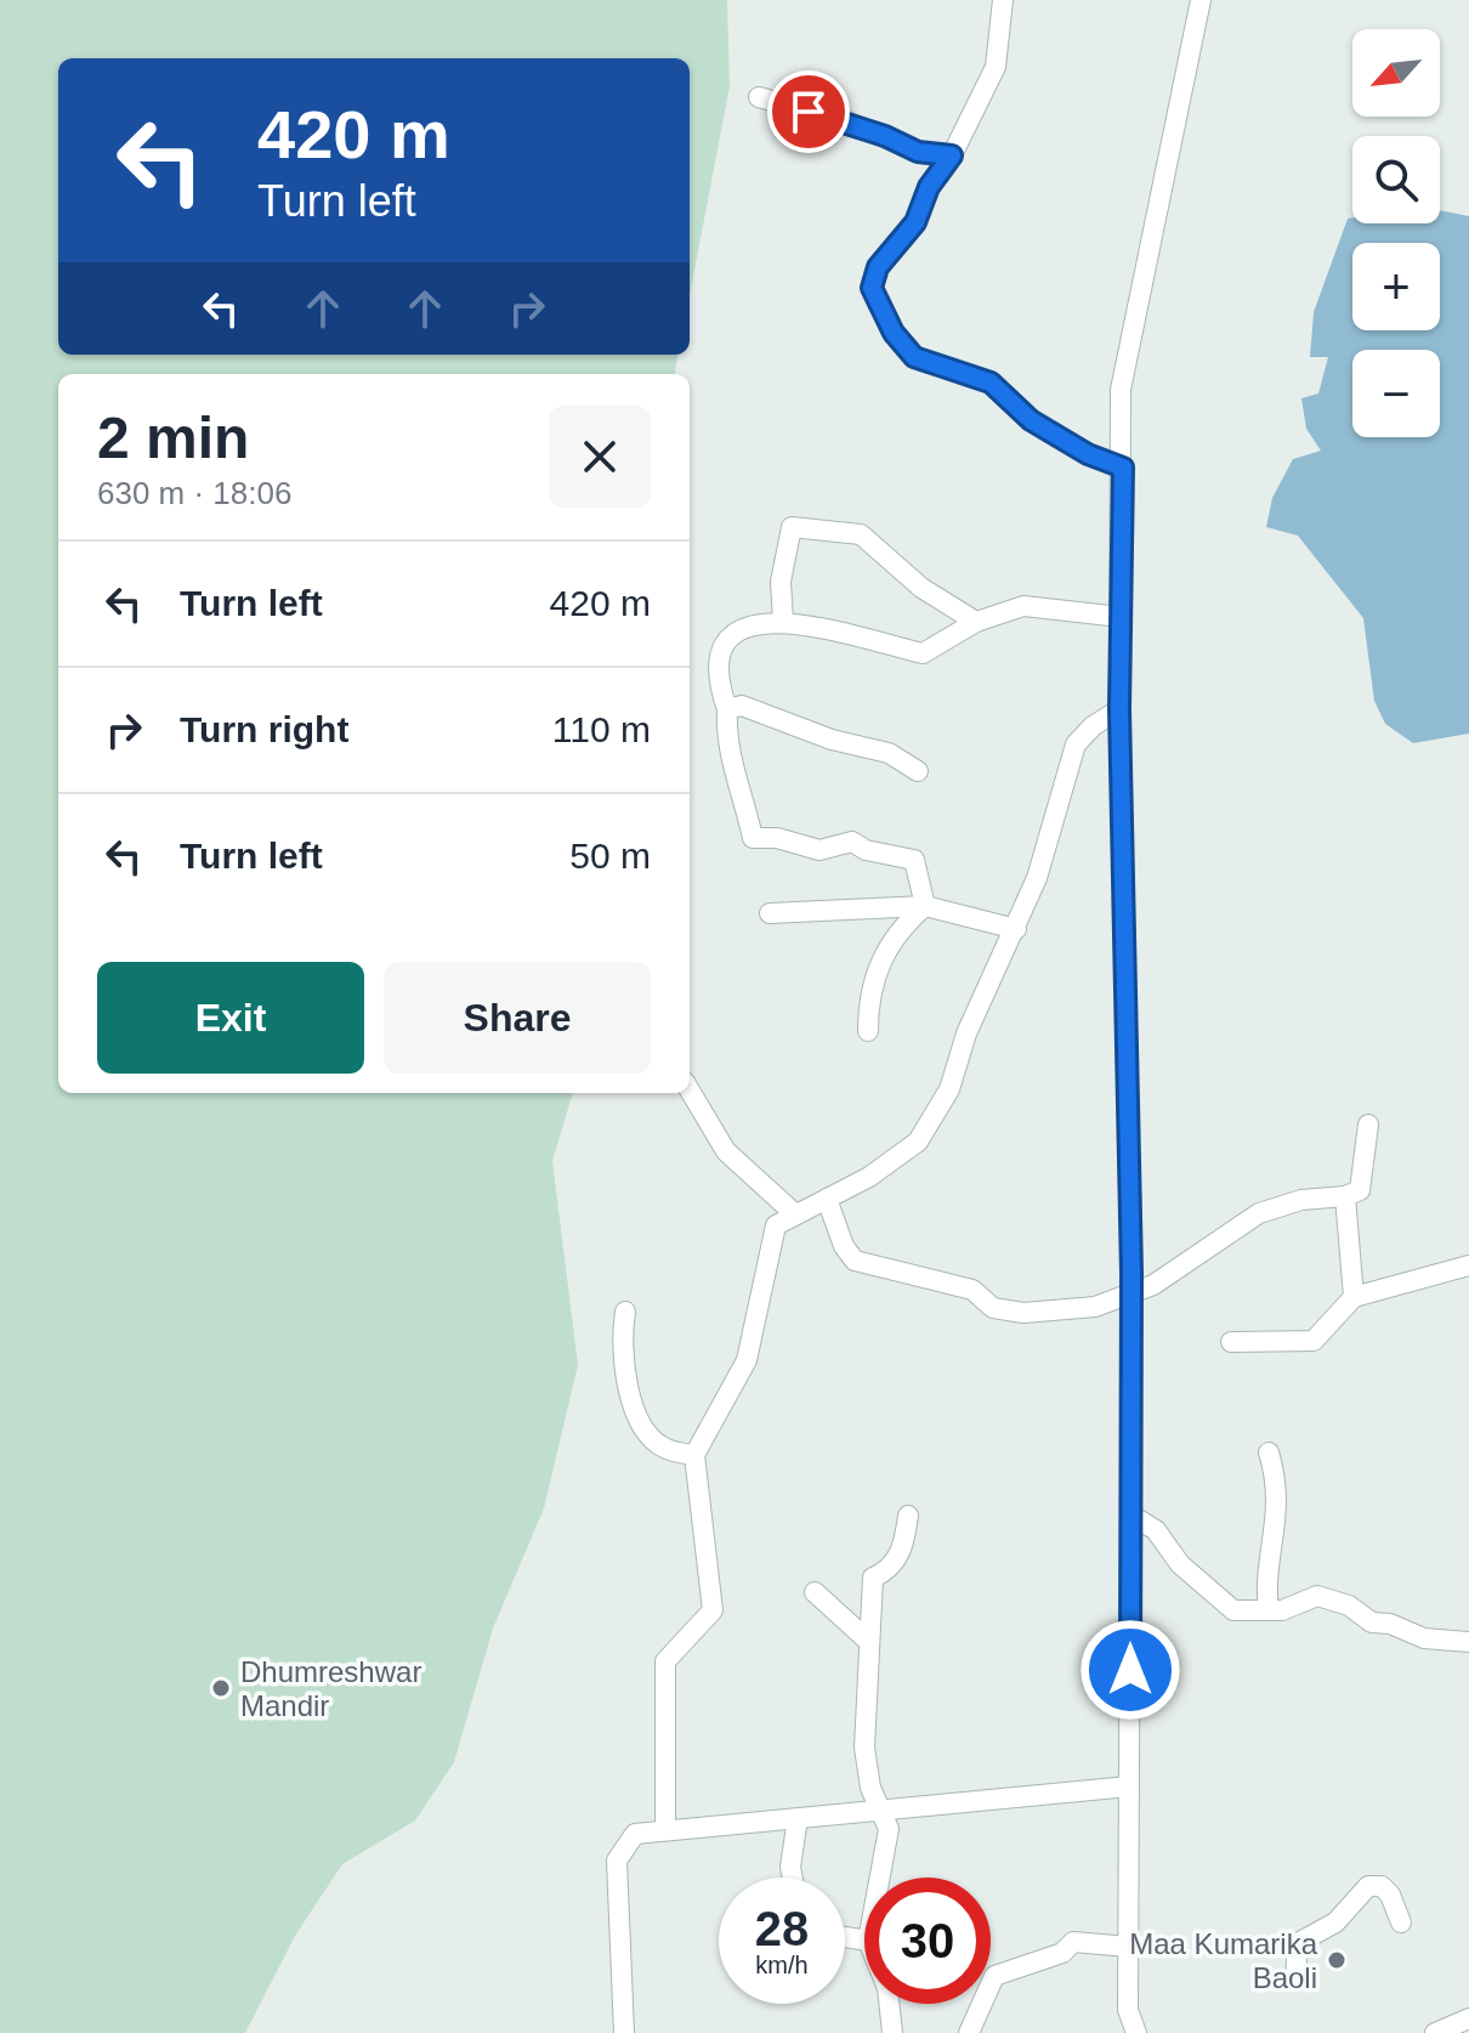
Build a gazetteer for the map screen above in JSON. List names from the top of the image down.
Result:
{
  "places": ["Dhumreshwar Mandir", "Maa Kumarika Baoli"],
  "north": "bottom left",
  "page": {
    "map_buttons": ["+", "−"],
    "turn": ["420 m", "Turn left"],
    "heading": ["2 min", "630 m · 18:06"],
    "list": [
      {
        "name": "Turn left",
        "value": "420 m"
      },
      {
        "name": "Turn right",
        "value": "110 m"
      },
      {
        "name": "Turn left",
        "value": "50 m"
      }
    ],
    "buttons": ["Exit", "Share"],
    "speed": "28 km/h",
    "limit": "30"
  }
}
